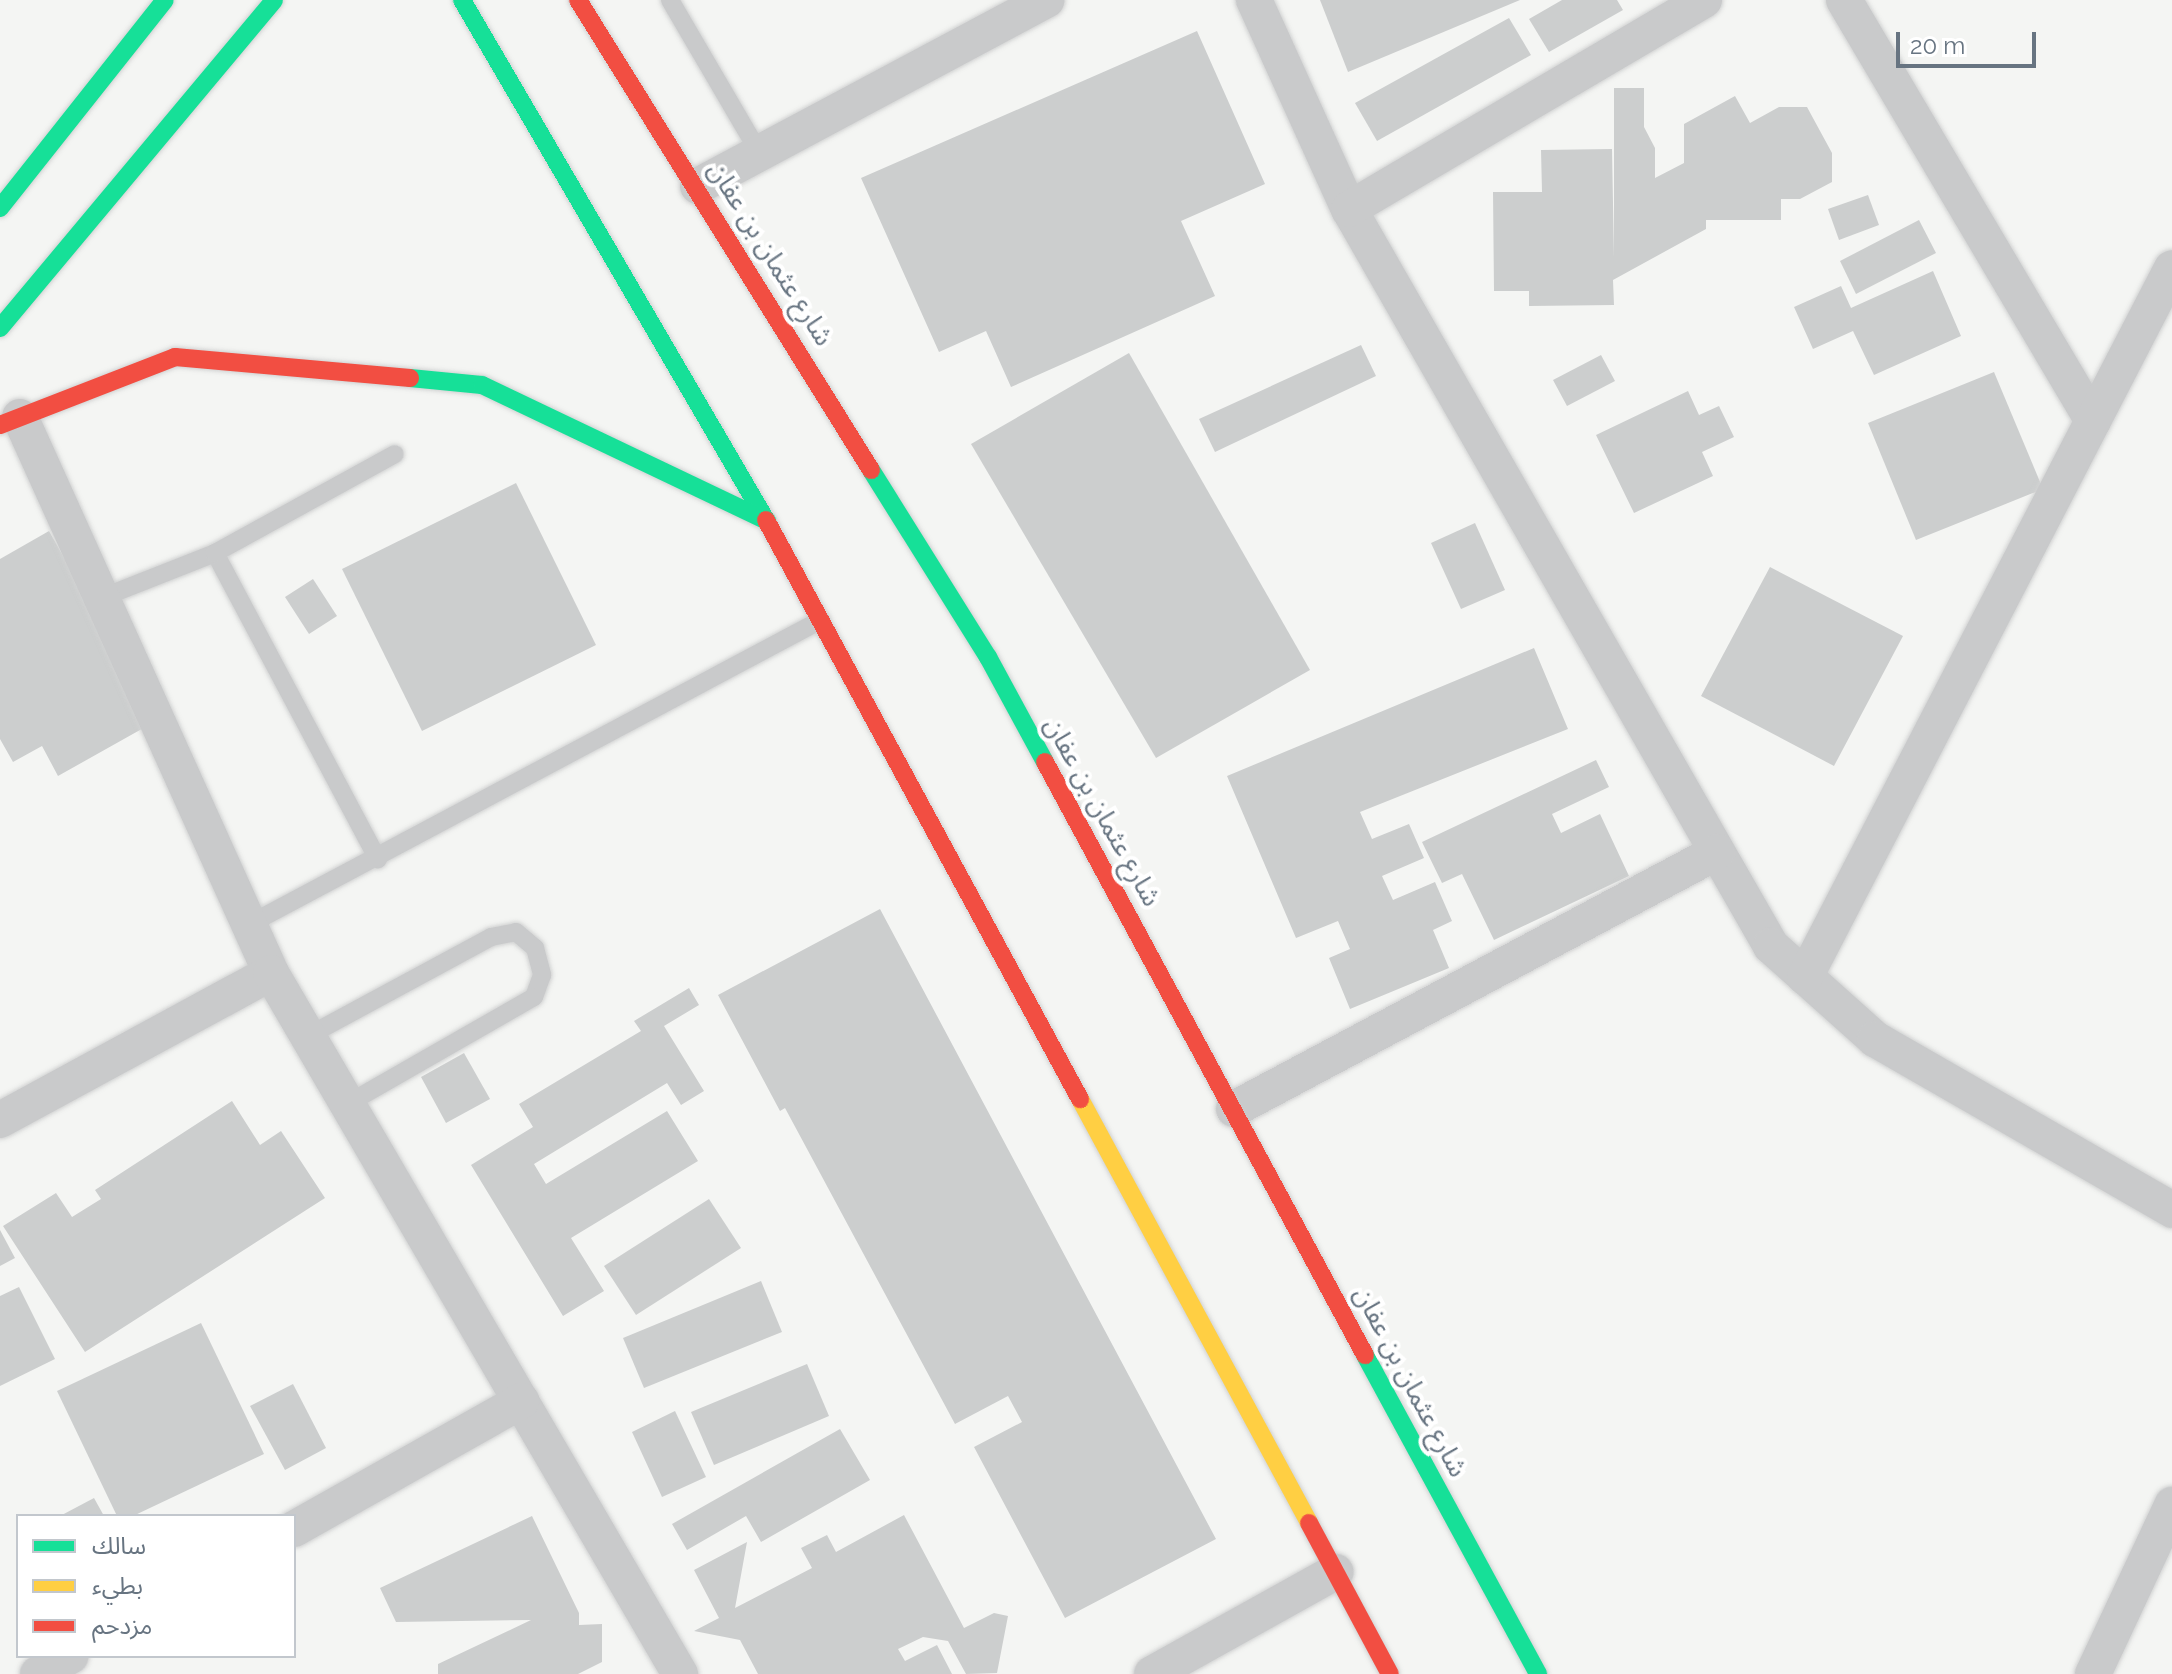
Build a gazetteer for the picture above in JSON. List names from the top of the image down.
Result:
{
  "streets": {
    "main road": ["شارع عثمان بن عفان"]
  },
  "legend": ["سالك", "بطيء", "مزدحم"],
  "scale_bar": "20 m"
}
